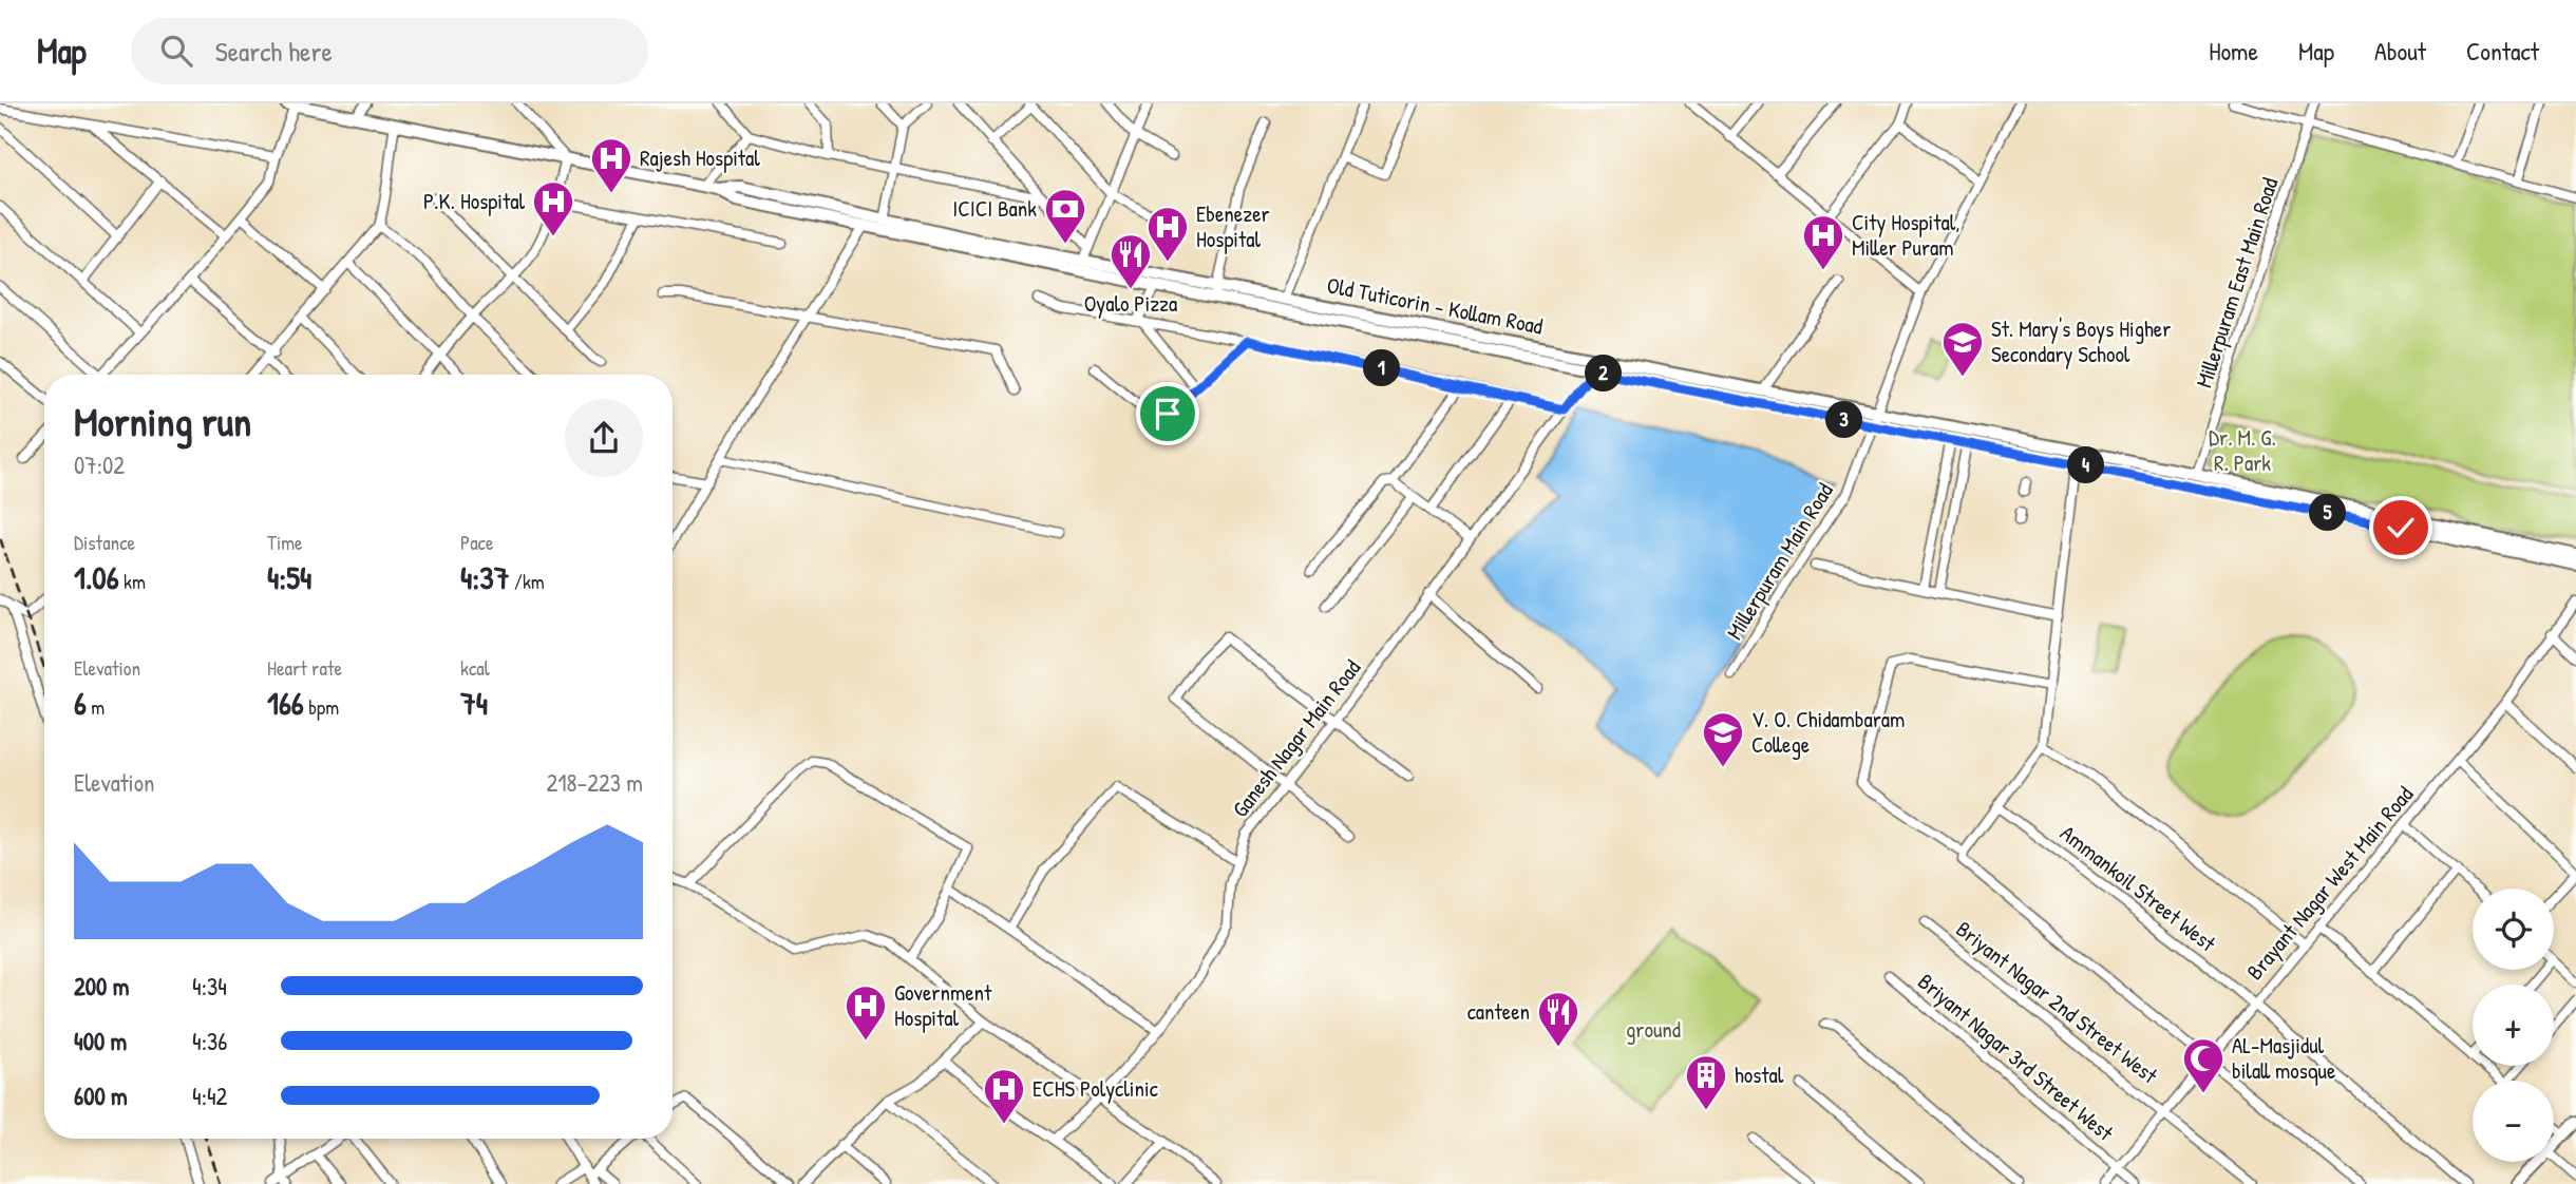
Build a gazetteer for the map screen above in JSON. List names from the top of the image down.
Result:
{
  "streets": {
    "main road": ["Old Tuticorin - Kollam Road"],
    "street": [
      "Millerpuram East Main Road",
      "Millerpuram Main Road",
      "Ganesh Nagar Main Road",
      "Brayant Nagar West Main Road",
      "Ammankoil Street West",
      "Briyant Nagar 2nd Street West",
      "Briyant Nagar 3rd Street West"
    ]
  },
  "crossings": [
    ["Millerpuram East Main Road", "Old Tuticorin - Kollam Road"],
    ["Old Tuticorin - Kollam Road", "Millerpuram Main Road"],
    ["Old Tuticorin - Kollam Road", "Ganesh Nagar Main Road"],
    ["Brayant Nagar West Main Road", "Ammankoil Street West"],
    ["Brayant Nagar West Main Road", "Briyant Nagar 2nd Street West"],
    ["Brayant Nagar West Main Road", "Briyant Nagar 3rd Street West"]
  ],
  "parks": ["Dr. M. G. R. Park", "ground"],
  "places": {
    "hospital": [
      "Rajesh Hospital",
      "P.K. Hospital",
      "Ebenezer Hospital",
      "City Hospital, Miller Puram",
      "Government Hospital",
      "ECHS Polyclinic"
    ],
    "bank": ["ICICI Bank"],
    "restaurant": ["Oyalo Pizza", "canteen"],
    "school or university": ["St. Mary's Boys Higher Secondary School", "V. O. Chidambaram College"],
    "mosque": ["AL-Masjidul bilall mosque"],
    "building": ["hostal"]
  },
  "page": {
    "header": "Map",
    "search": "Search here",
    "nav": [
      "Home",
      "Map",
      "About",
      "Contact"
    ],
    "pins": [
      "1",
      "2",
      "3",
      "4",
      "5"
    ],
    "heading": ["Morning run", "07:02"],
    "stats": [
      ["Distance", "1.06 km"],
      ["Time", "4:54"],
      ["Pace", "4:37 /km"],
      ["Elevation", "6 m"],
      ["Heart rate", "166 bpm"],
      ["kcal", "74"]
    ],
    "chart": ["Elevation", "218–223 m"],
    "map_buttons": ["+", "−"],
    "list": [
      {
        "name": "200 m",
        "note": "4:34"
      },
      {
        "name": "400 m",
        "note": "4:36"
      },
      {
        "name": "600 m",
        "note": "4:42"
      }
    ]
  }
}
